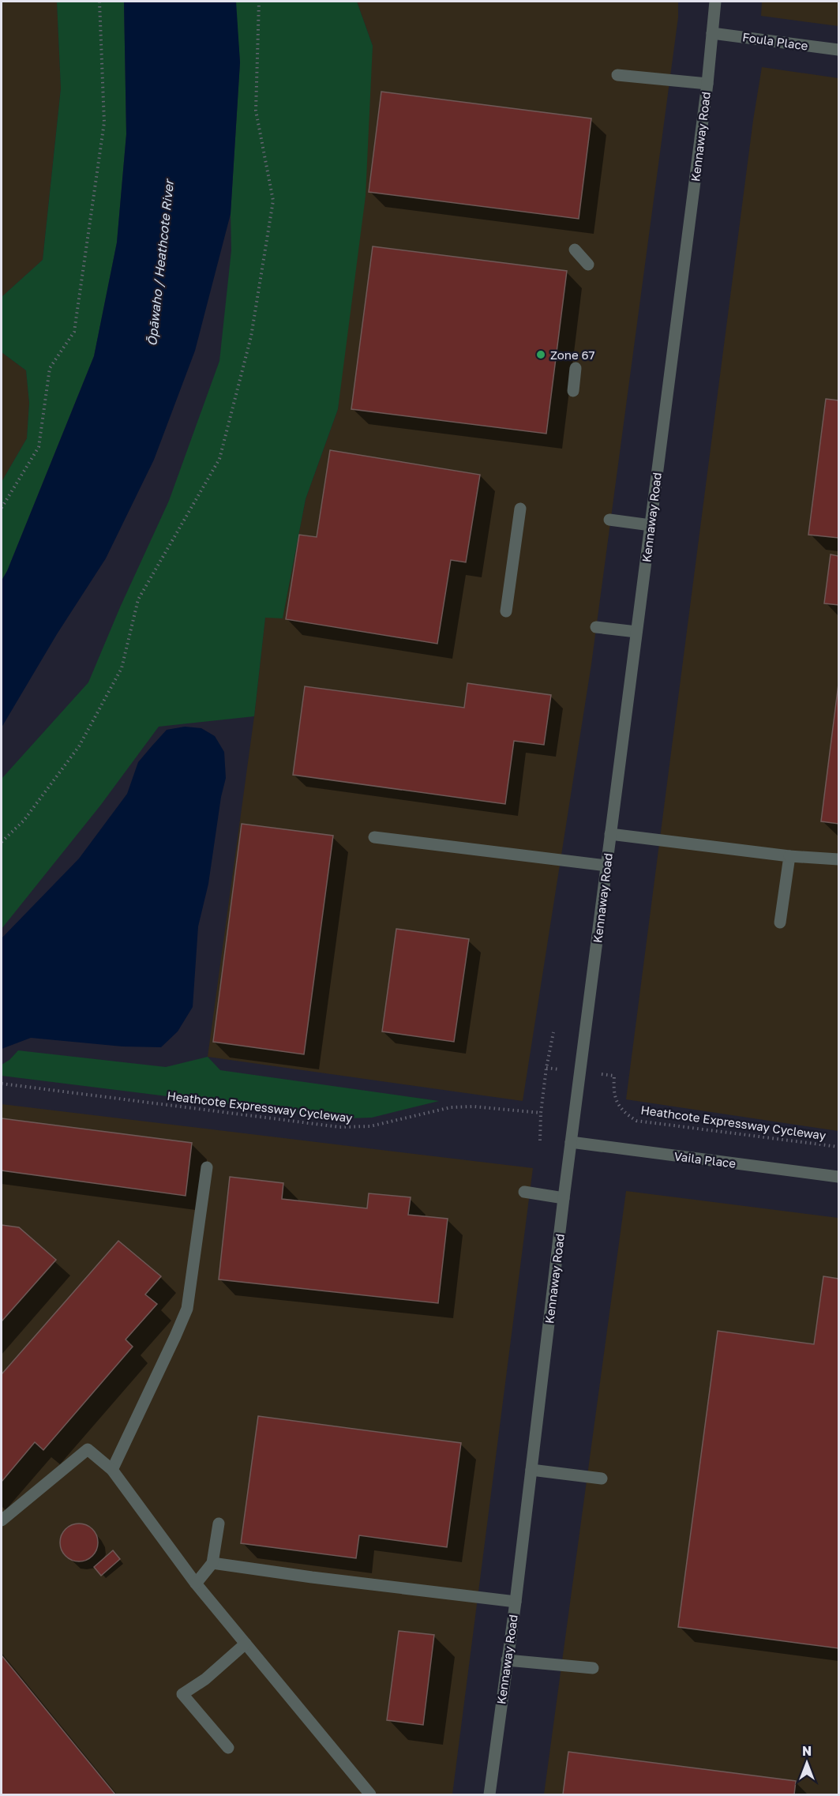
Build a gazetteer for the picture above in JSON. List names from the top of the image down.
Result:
{
  "streets": {
    "street": ["Foula Place", "Kennaway Road", "Vaila Place"],
    "path": ["Heathcote Expressway Cycleway"]
  },
  "crossings": [
    ["Foula Place", "Kennaway Road"],
    ["Kennaway Road", "Vaila Place"]
  ],
  "water": ["Ōpāwaho / Heathcote River"],
  "places": ["Zone 67"],
  "north": "top"
}
